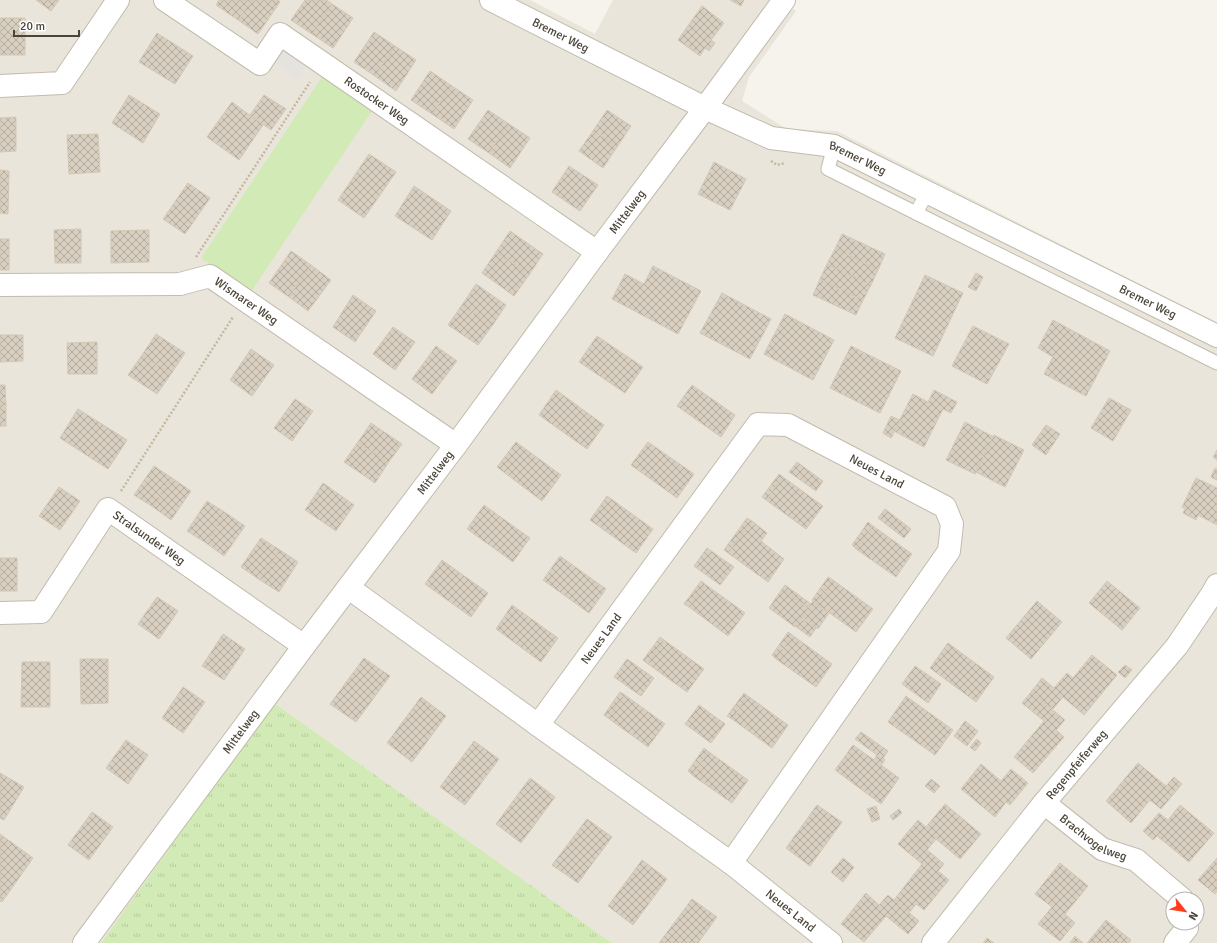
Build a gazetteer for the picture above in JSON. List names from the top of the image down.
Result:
{
  "streets": {
    "street": [
      "Bremer Weg",
      "Rostocker Weg",
      "Mittelweg",
      "Wismarer Weg",
      "Neues Land",
      "Stralsunder Weg",
      "Regenpfeiferweg",
      "Brachvogelweg"
    ]
  },
  "crossings": [
    ["Bremer Weg", "Mittelweg"],
    ["Rostocker Weg", "Mittelweg"],
    ["Mittelweg", "Wismarer Weg"],
    ["Mittelweg", "Neues Land"],
    ["Mittelweg", "Stralsunder Weg"],
    ["Regenpfeiferweg", "Brachvogelweg"]
  ],
  "scale_bar": "20 m",
  "north": "bottom right"
}
